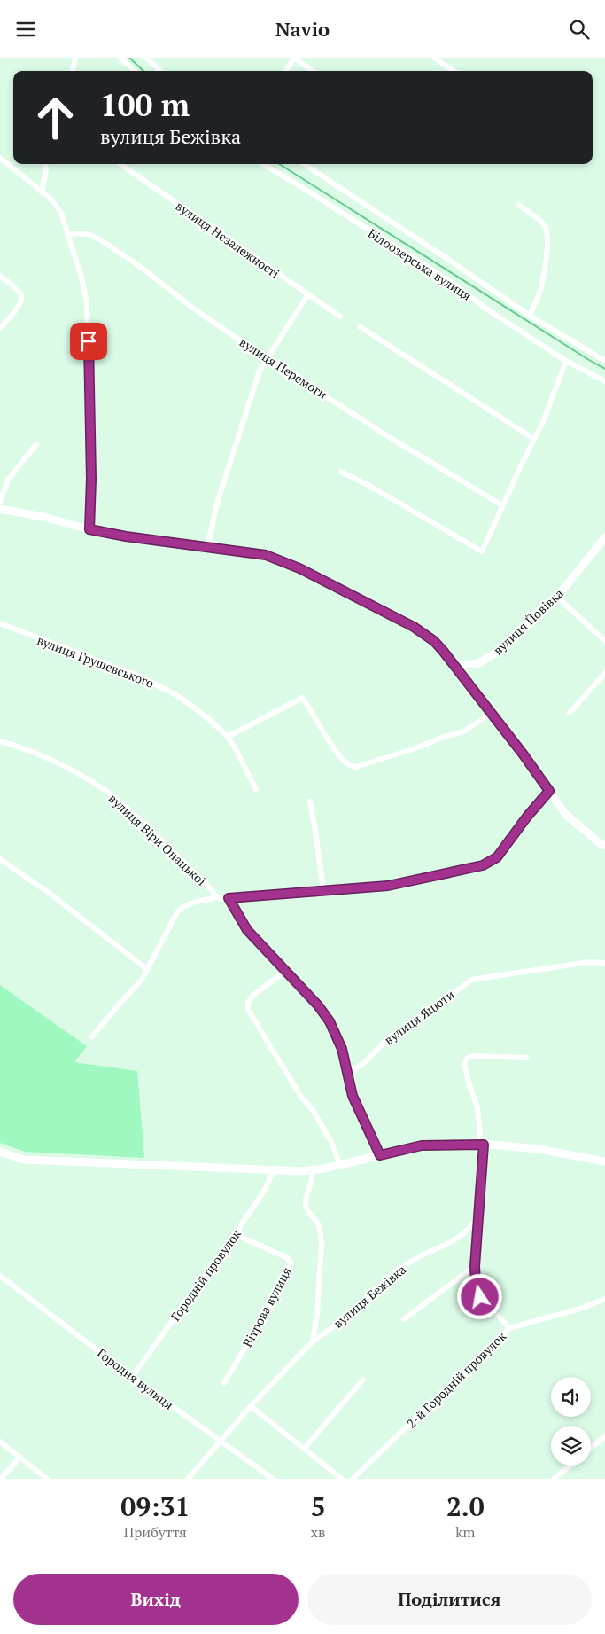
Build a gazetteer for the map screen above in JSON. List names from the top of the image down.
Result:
{
  "streets": {
    "street": [
      "вулиця Незалежності",
      "Білоозерська вулиця",
      "вулиця Перемоги",
      "вулиця Йовівка",
      "вулиця Грушевського",
      "вулиця Віри Онацької",
      "вулиця Яцюти",
      "Городній провулок",
      "вулиця Бежівка",
      "Вітрова вулиця",
      "Городня вулиця",
      "2-й Городній провулок"
    ]
  },
  "crossings": [
    ["Городній провулок", "Вітрова вулиця"],
    ["Городній провулок", "Городня вулиця"],
    ["вулиця Бежівка", "Городня вулиця"],
    ["вулиця Бежівка", "2-й Городній провулок"]
  ],
  "page": {
    "header": "Navio",
    "turn": ["100 m", "вулиця Бежівка"],
    "eta": [
      "09:31",
      "Прибуття",
      "5",
      "хв",
      "2.0",
      "km"
    ],
    "buttons": ["Вихід", "Поділитися"]
  }
}
